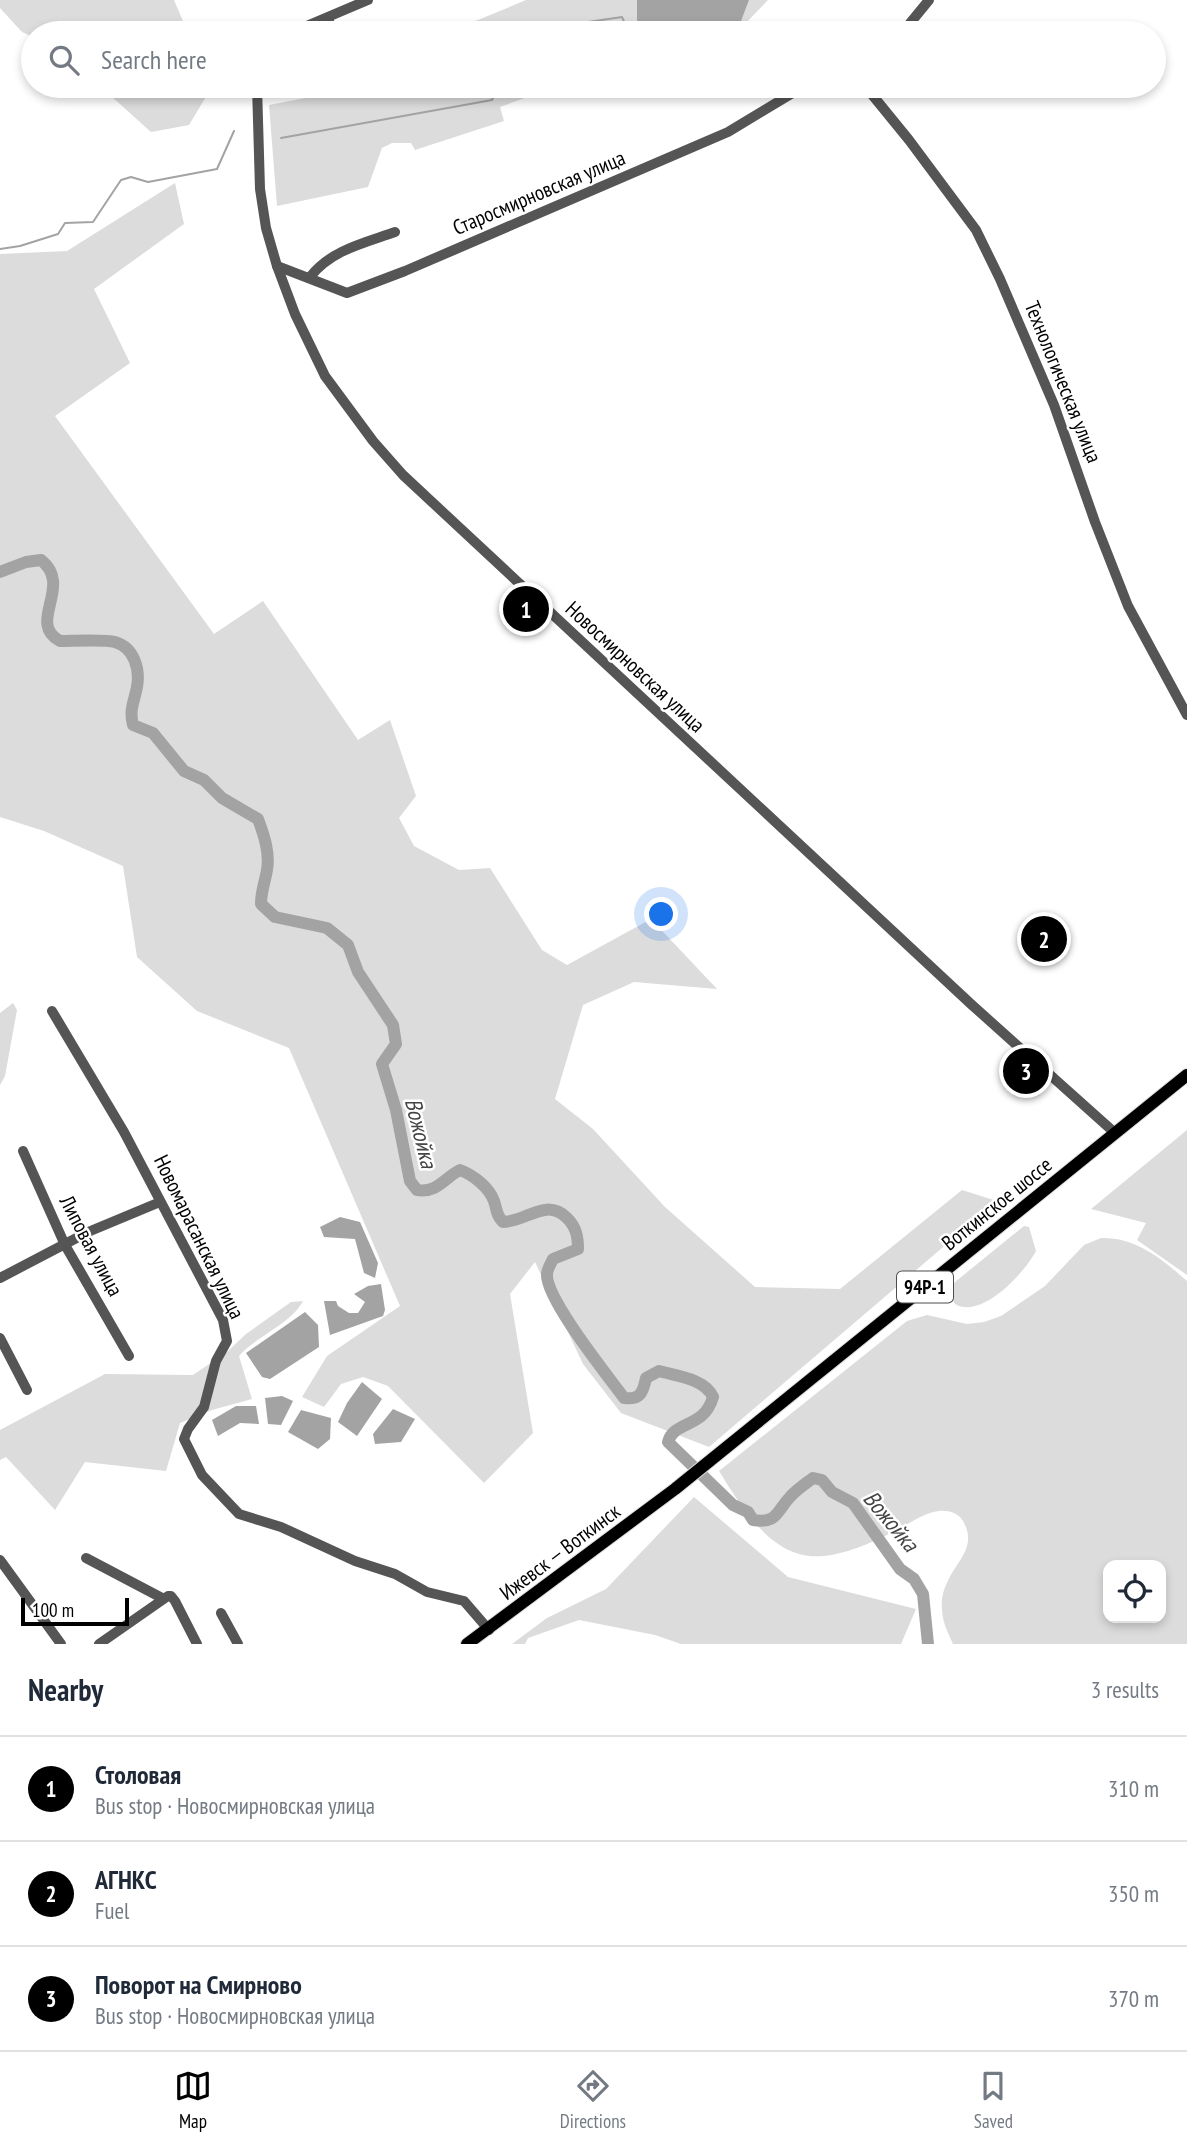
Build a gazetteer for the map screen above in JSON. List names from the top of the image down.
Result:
{
  "streets": {
    "main road": ["Воткинское шоссе", "94Р-1", "Ижевск — Воткинск"],
    "street": [
      "Старосмирновская улица",
      "Технологическая улица",
      "Новосмирновская улица",
      "Новомарасанская улица",
      "Липовая улица"
    ]
  },
  "crossings": [
    ["Старосмирновская улица", "Новосмирновская улица"],
    ["Новосмирновская улица", "Воткинское шоссе"],
    ["Воткинское шоссе", "Ижевск — Воткинск"],
    ["Новомарасанская улица", "Ижевск — Воткинск"]
  ],
  "water": ["Вожойка"],
  "scale_bar": "100 m",
  "page": {
    "search": "Search here",
    "pins": ["1", "2", "3"],
    "scale": "100 m",
    "heading": ["Nearby", "3 results"],
    "list": [
      {
        "mark": "1",
        "name": "Столовая",
        "note": "Bus stop · Новосмирновская улица",
        "value": "310 m"
      },
      {
        "mark": "2",
        "name": "АГНКС",
        "note": "Fuel",
        "value": "350 m"
      },
      {
        "mark": "3",
        "name": "Поворот на Смирново",
        "note": "Bus stop · Новосмирновская улица",
        "value": "370 m"
      }
    ],
    "nav": ["Map", "Directions", "Saved"]
  }
}
